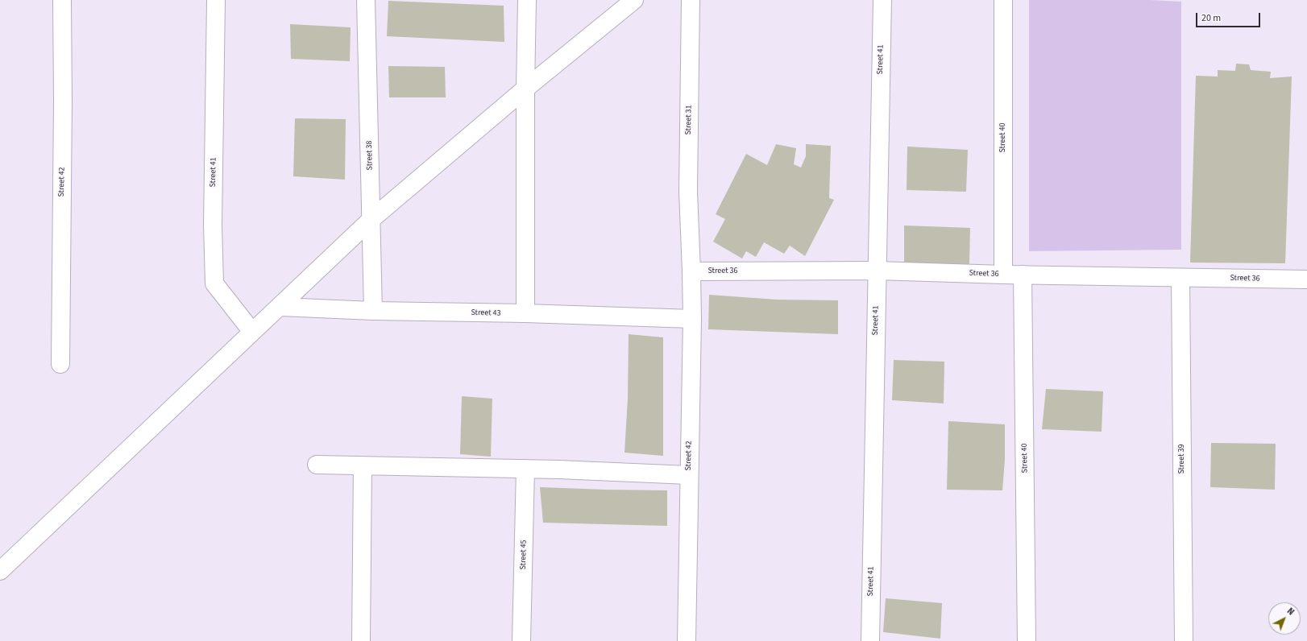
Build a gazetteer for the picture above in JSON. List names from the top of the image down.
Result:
{
  "streets": {
    "street": [
      "Street 41",
      "Street 31",
      "Street 40",
      "Street 38",
      "Street 42",
      "Street 36",
      "Street 43",
      "Street 39",
      "Street 45"
    ]
  },
  "crossings": [
    ["Street 41", "Street 36"],
    ["Street 31", "Street 42"],
    ["Street 31", "Street 36"],
    ["Street 40", "Street 36"],
    ["Street 38", "Street 43"],
    ["Street 42", "Street 36"],
    ["Street 42", "Street 43"],
    ["Street 36", "Street 39"]
  ],
  "scale_bar": "20 m",
  "north": "top right"
}
